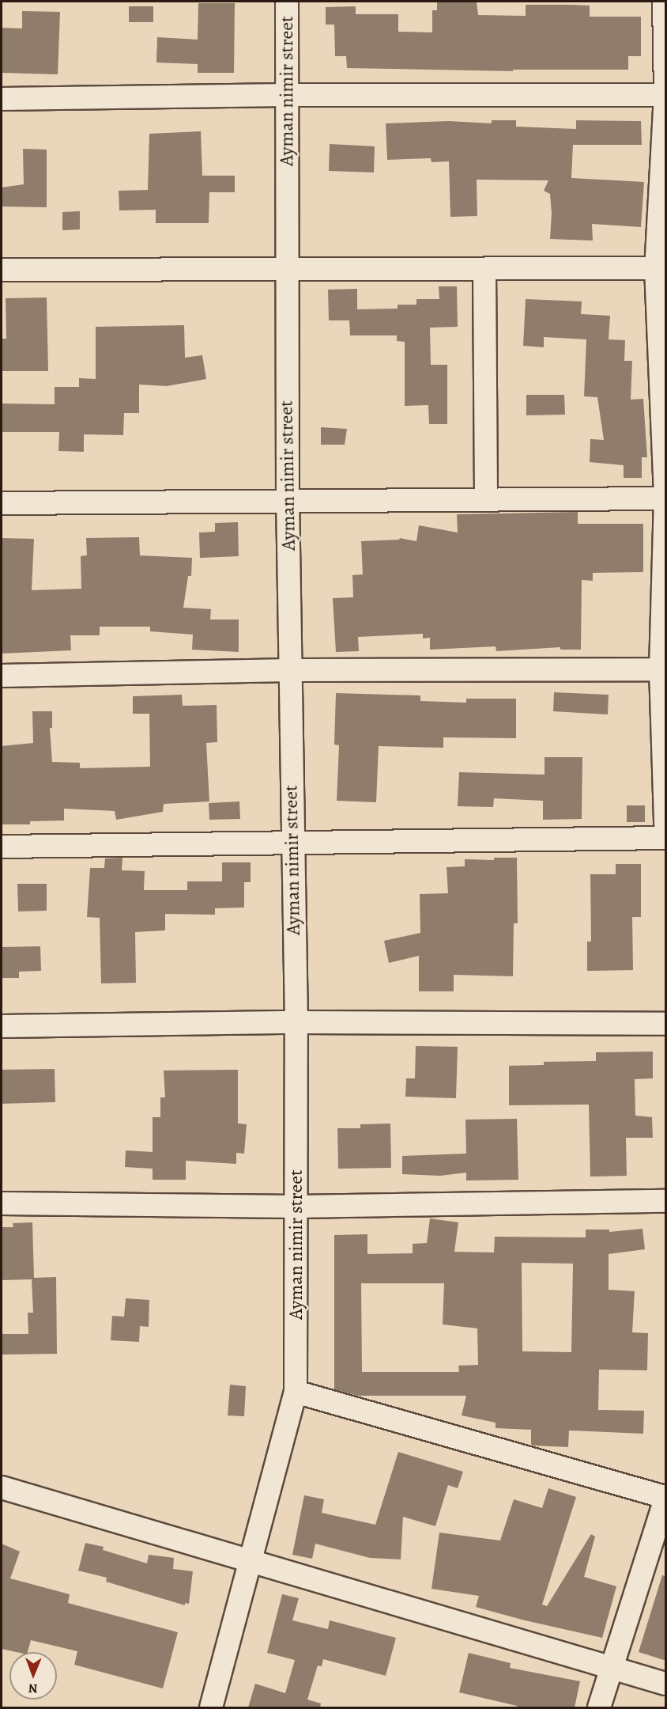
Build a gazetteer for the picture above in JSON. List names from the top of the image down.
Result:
{
  "streets": {
    "street": ["Ayman nimir street"]
  },
  "north": "bottom"
}
